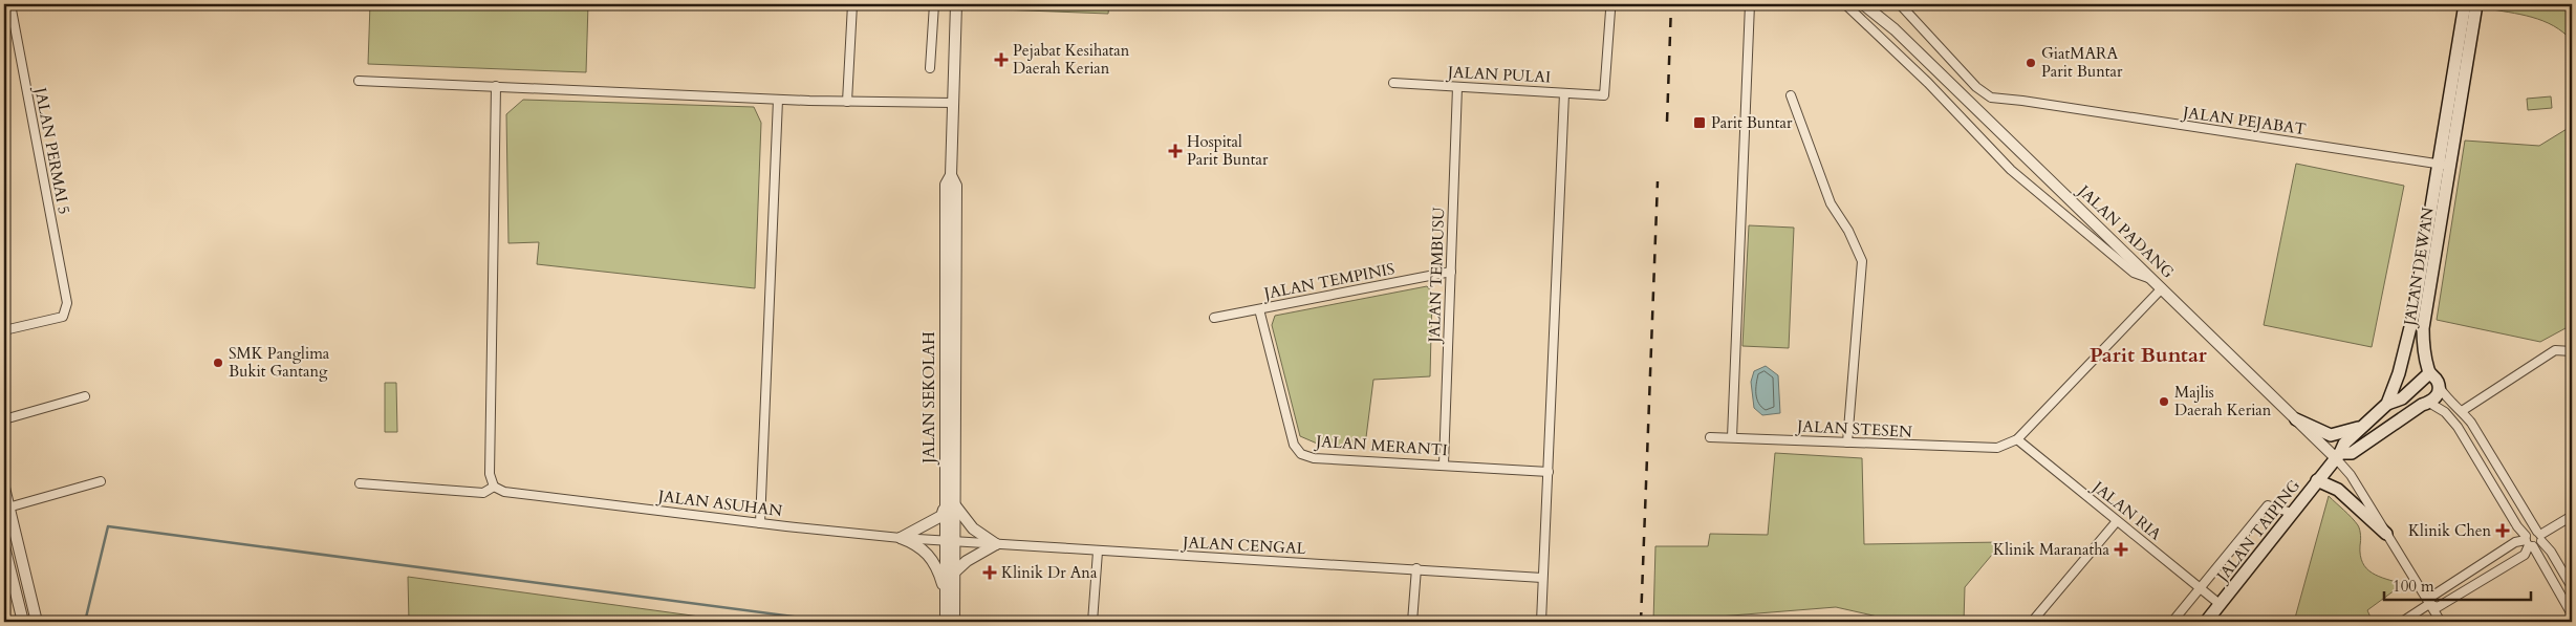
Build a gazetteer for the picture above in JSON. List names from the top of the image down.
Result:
{
  "streets": {
    "main road": ["JALAN DEWAN", "JALAN TAIPING"],
    "street": [
      "JALAN PULAI",
      "JALAN PEJABAT",
      "JALAN PERMAI 5",
      "JALAN PADANG",
      "JALAN TEMBUSU",
      "JALAN TEMPINIS",
      "JALAN SEKOLAH",
      "JALAN STESEN",
      "JALAN MERANTI",
      "JALAN ASUHAN",
      "JALAN RIA",
      "JALAN CENGAL"
    ]
  },
  "crossings": [
    ["JALAN PULAI", "JALAN TEMBUSU"],
    ["JALAN PEJABAT", "JALAN DEWAN"],
    ["JALAN PADANG", "JALAN TAIPING"],
    ["JALAN DEWAN", "JALAN TAIPING"],
    ["JALAN TEMBUSU", "JALAN TEMPINIS"],
    ["JALAN TEMBUSU", "JALAN MERANTI"],
    ["JALAN TEMPINIS", "JALAN MERANTI"],
    ["JALAN SEKOLAH", "JALAN ASUHAN"],
    ["JALAN SEKOLAH", "JALAN CENGAL"],
    ["JALAN STESEN", "JALAN RIA"],
    ["JALAN ASUHAN", "JALAN CENGAL"],
    ["JALAN RIA", "JALAN TAIPING"]
  ],
  "districts": ["Parit Buntar"],
  "places": {
    "health": [
      "Pejabat Kesihatan Daerah Kerian",
      "Hospital Parit Buntar",
      "Klinik Chen",
      "Klinik Maranatha",
      "Klinik Dr Ana"
    ],
    "other": ["GiatMARA Parit Buntar", "SMK Panglima Bukit Gantang", "Majlis Daerah Kerian"],
    "transit": ["Parit Buntar"]
  },
  "scale_bar": "100 m"
}
